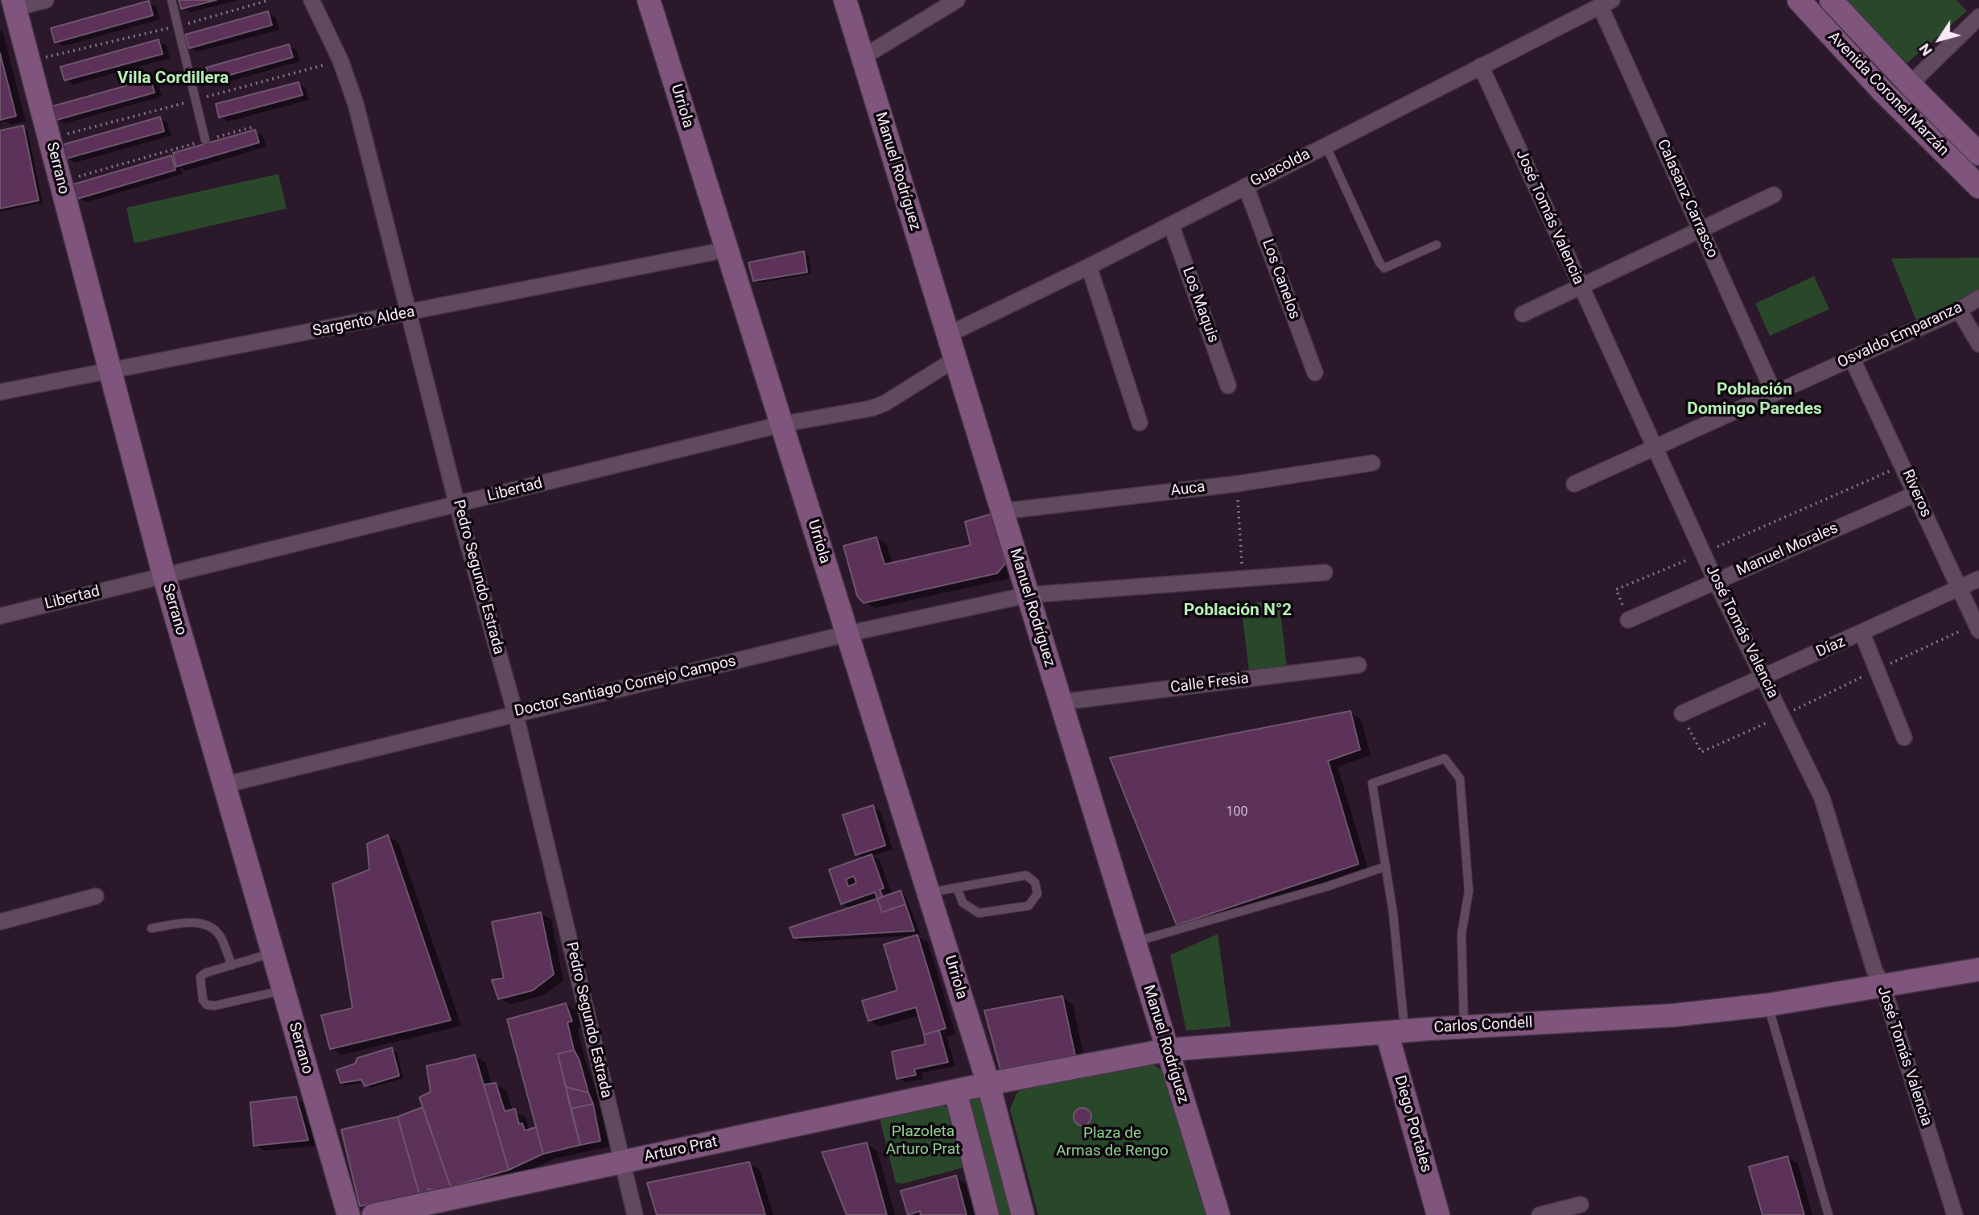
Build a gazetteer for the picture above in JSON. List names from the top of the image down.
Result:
{
  "streets": {
    "main road": [
      "Avenida Coronel Marzán",
      "Urriola",
      "Serrano",
      "Manuel Rodríguez",
      "Carlos Condell",
      "Diego Portales",
      "Arturo Prat"
    ],
    "street": [
      "Guacolda",
      "Calasanz Carrasco",
      "José Tomás Valencia",
      "Los Canelos",
      "Los Maquis",
      "Sargento Aldea",
      "Osvaldo Emparanza",
      "Auca",
      "Libertad",
      "Riveros",
      "Manuel Morales",
      "Pedro Segundo Estrada",
      "Díaz",
      "Calle Fresia",
      "Doctor Santiago Cornejo Campos"
    ]
  },
  "crossings": [
    ["Urriola", "Sargento Aldea"],
    ["Urriola", "Libertad"],
    ["Urriola", "Doctor Santiago Cornejo Campos"],
    ["Urriola", "Carlos Condell"],
    ["Urriola", "Arturo Prat"],
    ["Serrano", "Sargento Aldea"],
    ["Serrano", "Libertad"],
    ["Serrano", "Doctor Santiago Cornejo Campos"],
    ["Guacolda", "Manuel Rodríguez"],
    ["Guacolda", "Calasanz Carrasco"],
    ["Guacolda", "José Tomás Valencia"],
    ["Guacolda", "Los Canelos"],
    ["Guacolda", "Los Maquis"],
    ["Manuel Rodríguez", "Auca"],
    ["Manuel Rodríguez", "Libertad"],
    ["Manuel Rodríguez", "Calle Fresia"],
    ["Manuel Rodríguez", "Doctor Santiago Cornejo Campos"],
    ["Manuel Rodríguez", "Carlos Condell"],
    ["Calasanz Carrasco", "Osvaldo Emparanza"],
    ["José Tomás Valencia", "Osvaldo Emparanza"],
    ["José Tomás Valencia", "Manuel Morales"],
    ["José Tomás Valencia", "Díaz"],
    ["José Tomás Valencia", "Carlos Condell"],
    ["Sargento Aldea", "Pedro Segundo Estrada"],
    ["Osvaldo Emparanza", "Riveros"],
    ["Libertad", "Pedro Segundo Estrada"],
    ["Riveros", "Manuel Morales"],
    ["Riveros", "Díaz"],
    ["Pedro Segundo Estrada", "Doctor Santiago Cornejo Campos"],
    ["Pedro Segundo Estrada", "Arturo Prat"],
    ["Carlos Condell", "Diego Portales"],
    ["Carlos Condell", "Arturo Prat"]
  ],
  "districts": ["Villa Cordillera", "Población Domingo Paredes", "Población N°2"],
  "parks": ["Plazoleta Arturo Prat", "Plaza de Armas de Rengo"],
  "house_numbers": ["100"],
  "north": "bottom left"
}
